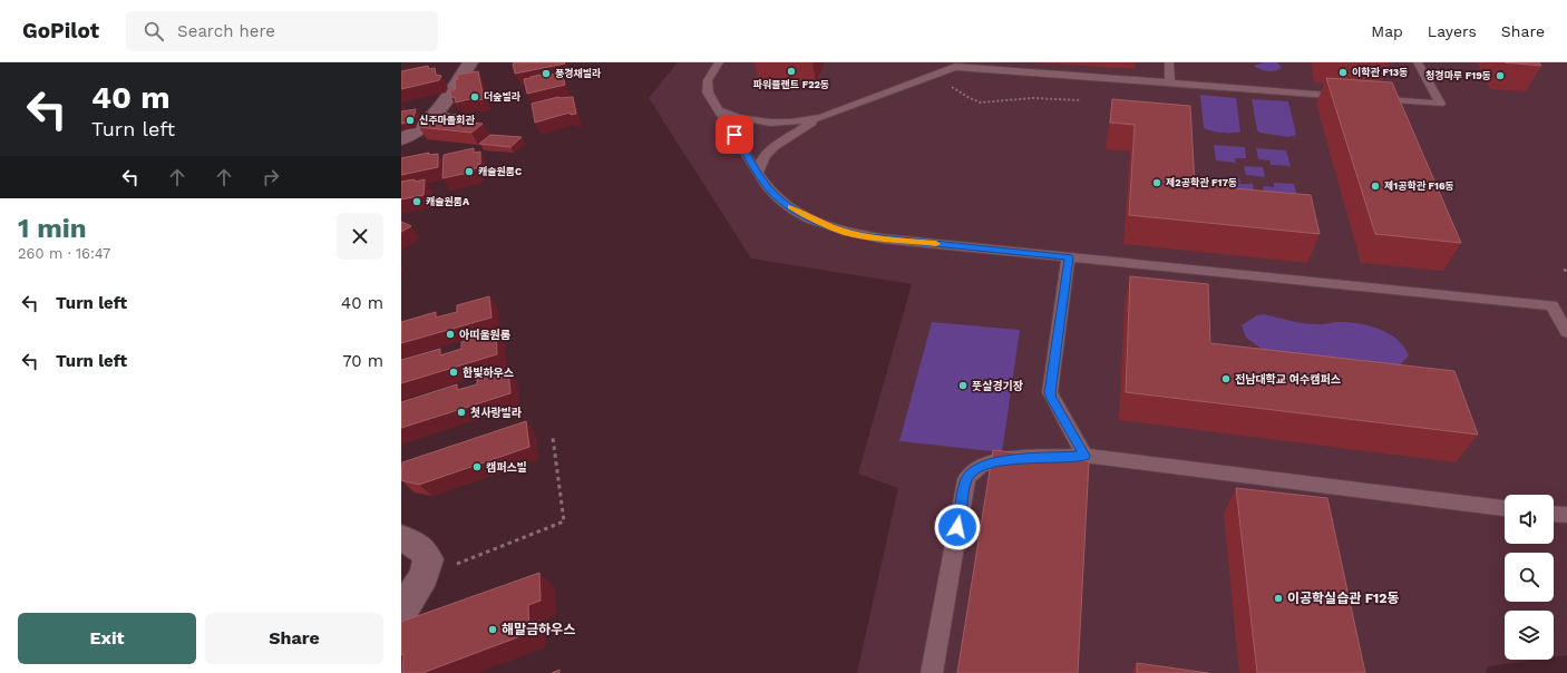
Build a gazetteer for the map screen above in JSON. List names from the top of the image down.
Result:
{
  "places": [
    "파워플랜트 F22동",
    "이학관 F13동",
    "풍경채빌라",
    "청경마루 F19동",
    "더숲빌라",
    "신주마을회관",
    "캐슬원룸C",
    "제2공학관 F17동",
    "제1공학관 F16동",
    "캐슬원룸A",
    "아띠울원룸",
    "한빛하우스",
    "전남대학교 여수캠퍼스",
    "풋살경기장",
    "첫사랑빌라",
    "캠퍼스빌",
    "이공학실습관 F12동",
    "해말금하우스"
  ],
  "page": {
    "header": "GoPilot",
    "search": "Search here",
    "nav": ["Map", "Layers", "Share"],
    "turn": ["40 m", "Turn left"],
    "heading": ["1 min", "260 m · 16:47"],
    "list": [
      {
        "name": "Turn left",
        "value": "40 m"
      },
      {
        "name": "Turn left",
        "value": "70 m"
      }
    ],
    "buttons": ["Exit", "Share"]
  }
}
